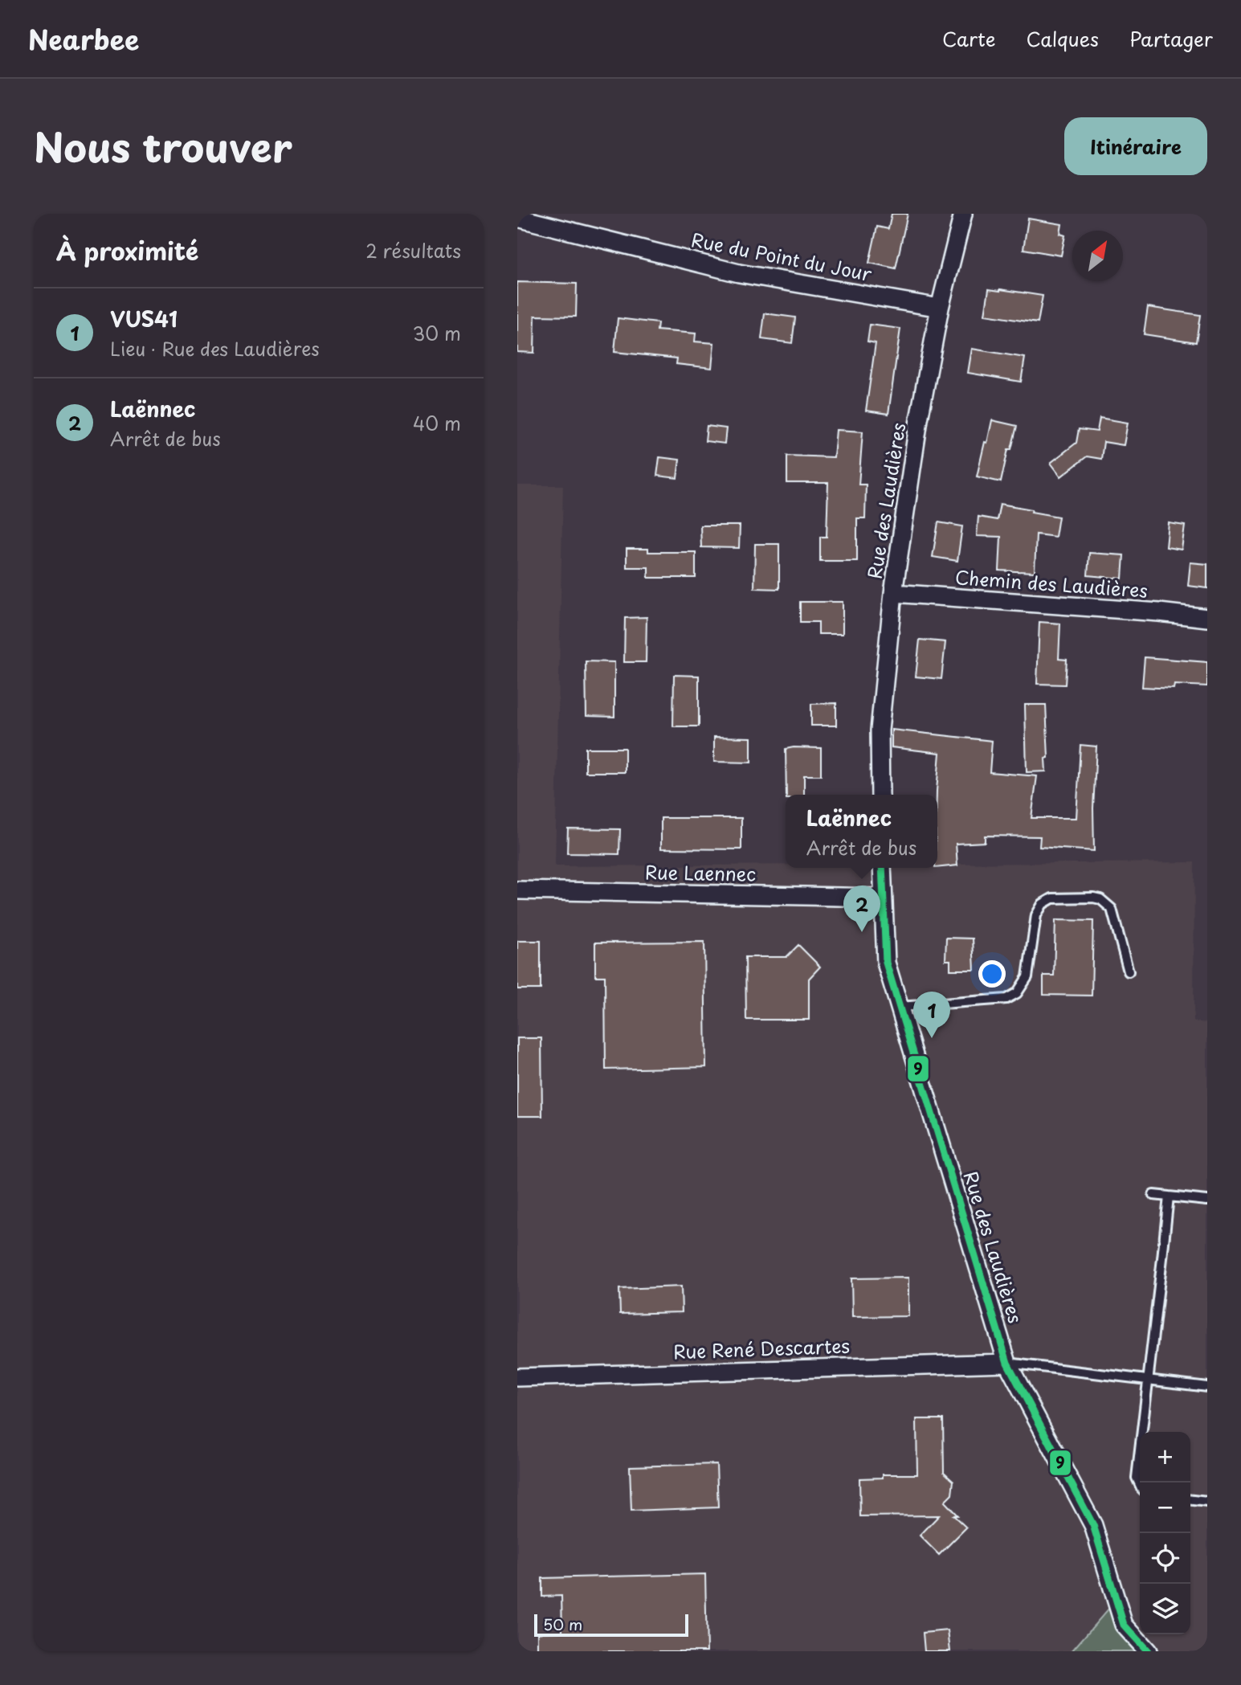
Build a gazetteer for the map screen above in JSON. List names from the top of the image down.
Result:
{
  "streets": {
    "street": [
      "Rue du Point du Jour",
      "Rue des Laudières",
      "Chemin des Laudières",
      "Rue Laennec",
      "Rue René Descartes"
    ]
  },
  "crossings": [
    ["Rue du Point du Jour", "Rue des Laudières"],
    ["Rue des Laudières", "Chemin des Laudières"],
    ["Rue des Laudières", "Rue Laennec"],
    ["Rue des Laudières", "Rue René Descartes"]
  ],
  "lines": ["transit line 9"],
  "scale_bar": "50 m",
  "north": "top right",
  "page": {
    "header": "Nearbee",
    "nav": ["Carte", "Calques", "Partager"],
    "title": "Nous trouver",
    "buttons": "Itinéraire",
    "heading": ["À proximité", "2 résultats"],
    "list": [
      {
        "mark": "1",
        "name": "VUS41",
        "note": "Lieu · Rue des Laudières",
        "value": "30 m"
      },
      {
        "mark": "2",
        "name": "Laënnec",
        "note": "Arrêt de bus",
        "value": "40 m"
      }
    ],
    "popup": ["Laënnec", "Arrêt de bus"],
    "pins": ["2", "1"],
    "map_buttons": ["+", "−"],
    "scale": "50 m"
  }
}
